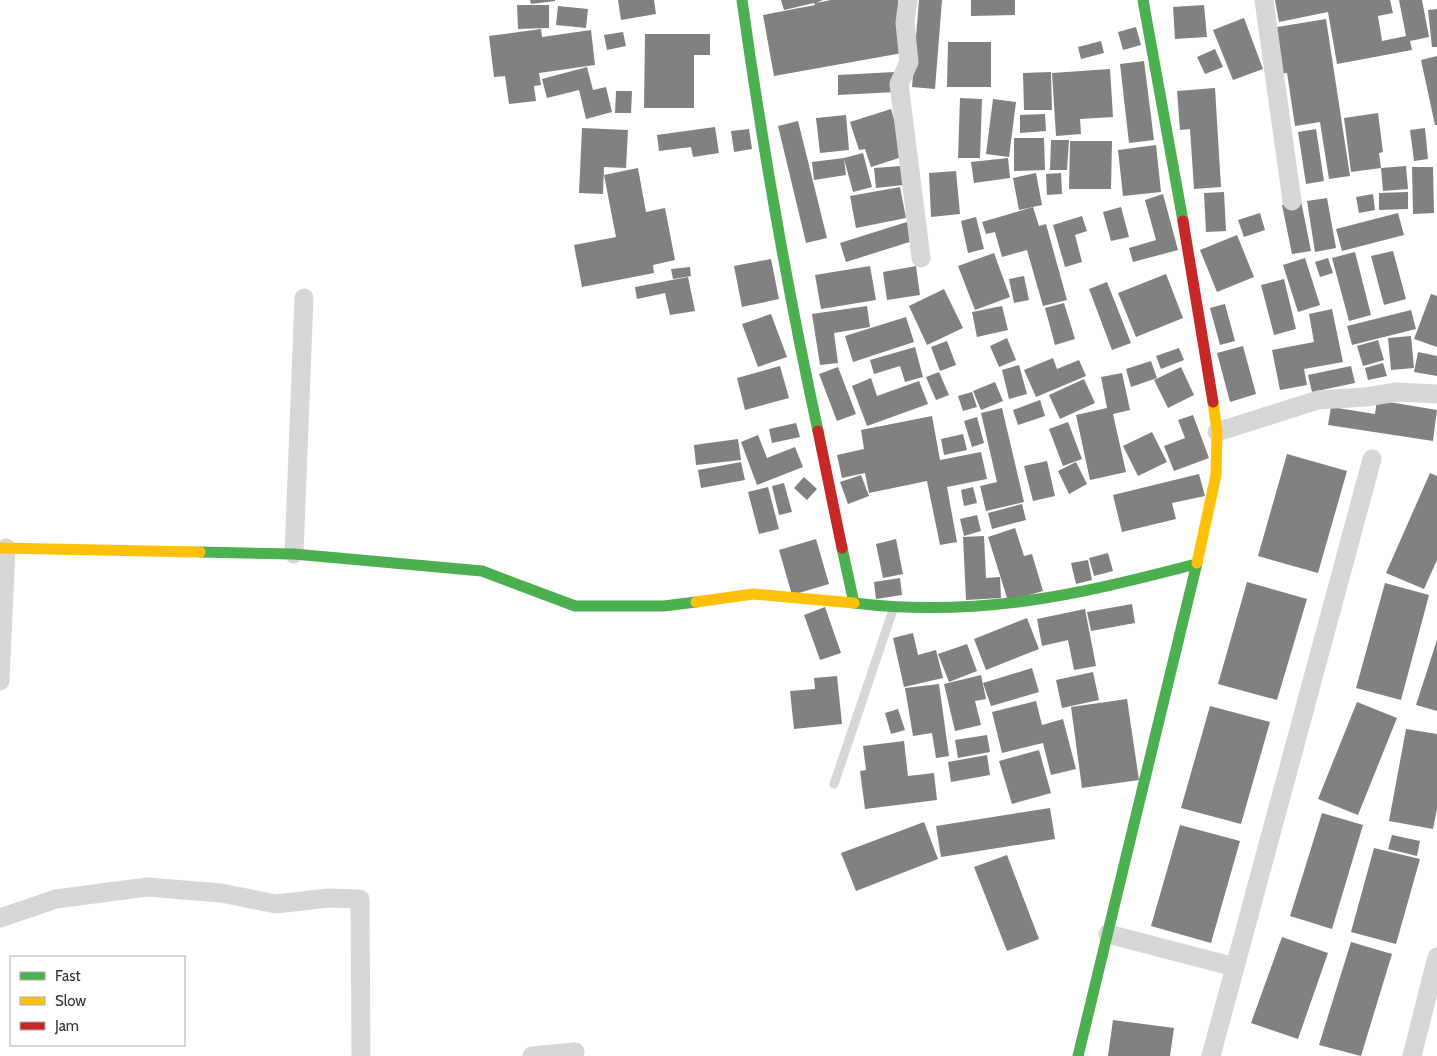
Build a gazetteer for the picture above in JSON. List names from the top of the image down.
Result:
{
  "legend": ["Fast", "Slow", "Jam"]
}
